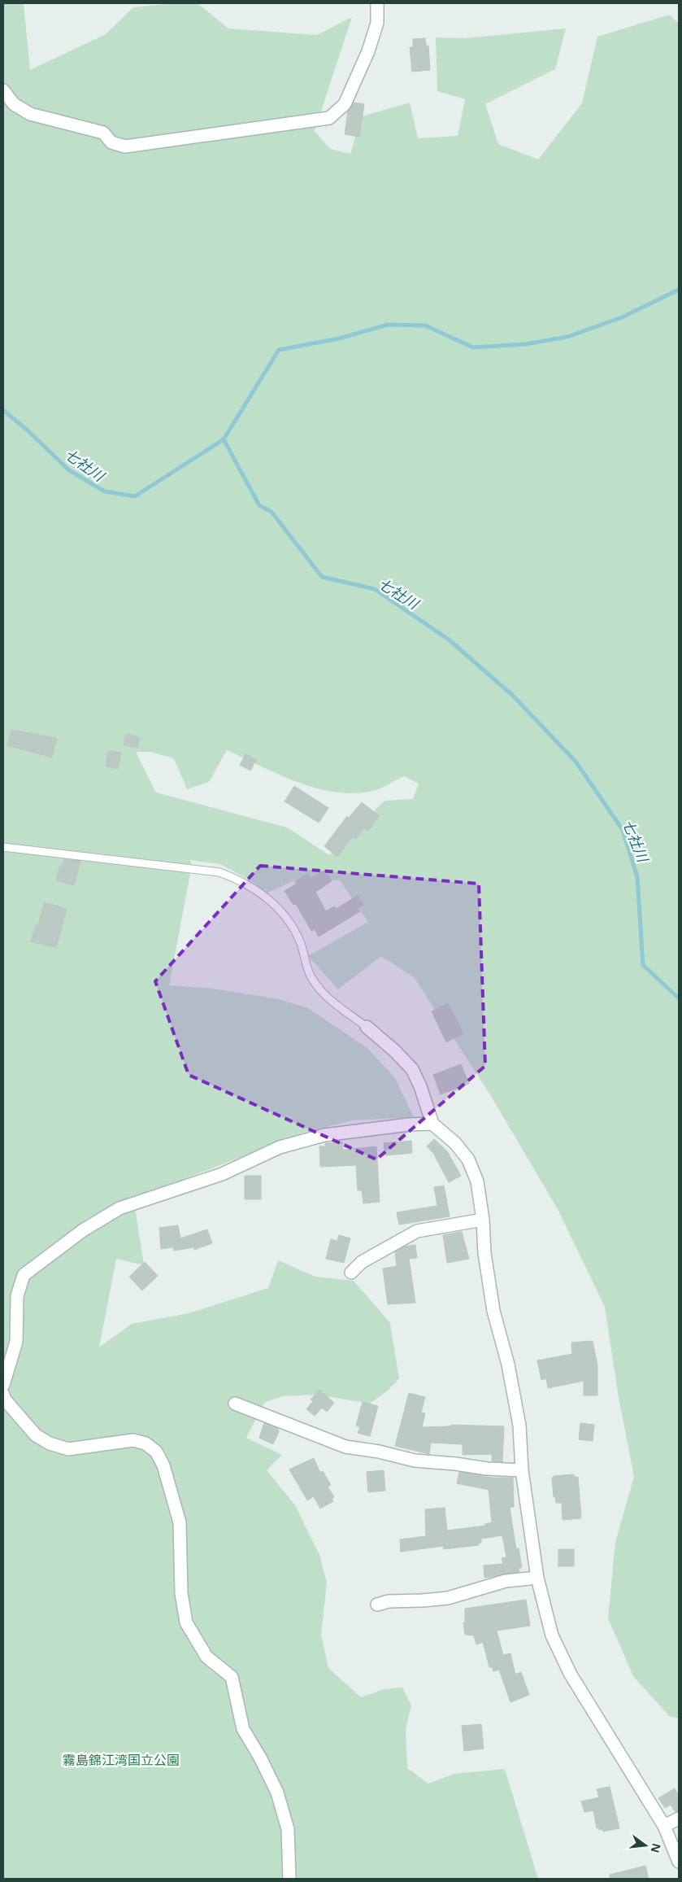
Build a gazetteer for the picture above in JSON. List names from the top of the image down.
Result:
{
  "water": ["七社川"],
  "parks": ["霧島錦江湾国立公園"],
  "north": "right"
}
